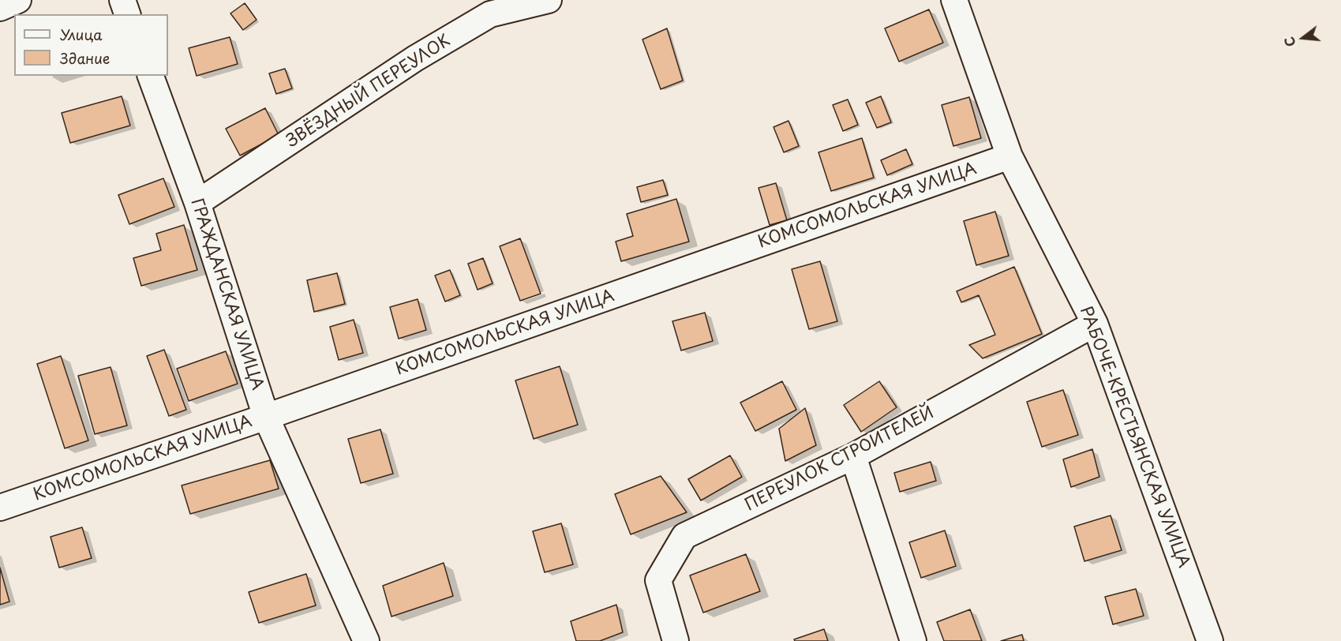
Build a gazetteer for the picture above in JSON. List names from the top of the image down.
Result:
{
  "streets": {
    "street": [
      "ЗВЁЗДНЫЙ ПЕРЕУЛОК",
      "КОМСОМОЛЬСКАЯ УЛИЦА",
      "ГРАЖДАНСКАЯ УЛИЦА",
      "РАБОЧЕ-КРЕСТЬЯНСКАЯ УЛИЦА",
      "ПЕРЕУЛОК СТРОИТЕЛЕЙ"
    ]
  },
  "crossings": [
    ["ЗВЁЗДНЫЙ ПЕРЕУЛОК", "ГРАЖДАНСКАЯ УЛИЦА"],
    ["КОМСОМОЛЬСКАЯ УЛИЦА", "ГРАЖДАНСКАЯ УЛИЦА"],
    ["КОМСОМОЛЬСКАЯ УЛИЦА", "РАБОЧЕ-КРЕСТЬЯНСКАЯ УЛИЦА"],
    ["РАБОЧЕ-КРЕСТЬЯНСКАЯ УЛИЦА", "ПЕРЕУЛОК СТРОИТЕЛЕЙ"]
  ],
  "legend": ["Улица", "Здание"],
  "north": "left"
}
